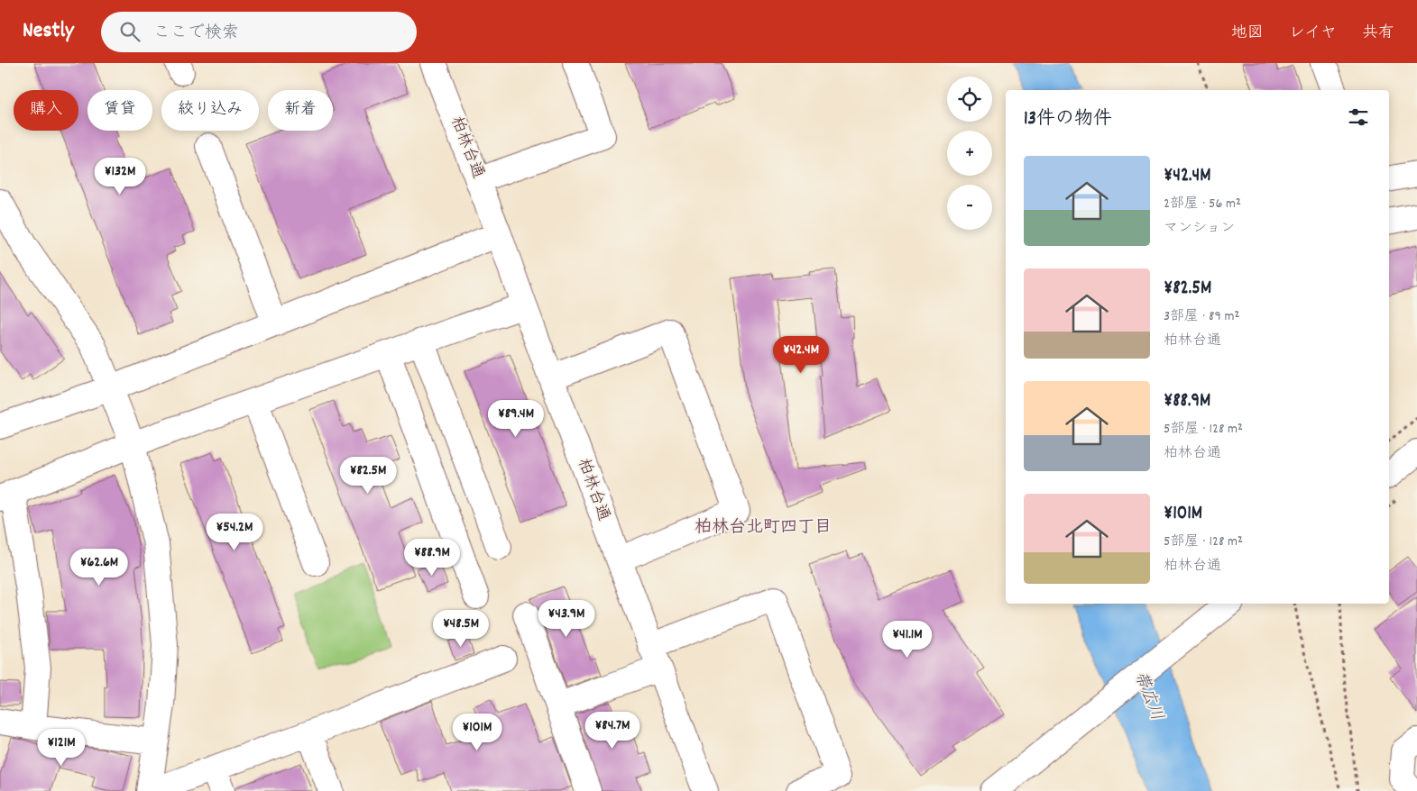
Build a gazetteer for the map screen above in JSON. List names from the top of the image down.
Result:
{
  "streets": {
    "street": ["柏林台通"]
  },
  "districts": ["柏林台北町四丁目"],
  "water": ["帯広川"],
  "page": {
    "header": "Nestly",
    "search": "ここで検索",
    "nav": ["地図", "レイヤ", "共有"],
    "map_buttons": ["+", "−"],
    "chip": [
      "購入",
      "賃貸",
      "絞り込み",
      "新着"
    ],
    "heading": "13件の物件",
    "list": [
      {
        "name": "¥42.4M",
        "note": "2部屋 · 56 m² · マンション"
      },
      {
        "name": "¥82.5M",
        "note": "3部屋 · 89 m² · 柏林台通"
      },
      {
        "name": "¥88.9M",
        "note": "5部屋 · 128 m² · 柏林台通"
      },
      {
        "name": "¥101M",
        "note": "5部屋 · 128 m² · 柏林台通"
      }
    ],
    "price": [
      "¥132M",
      "¥42.4M",
      "¥89.4M",
      "¥82.5M",
      "¥54.2M",
      "¥88.9M",
      "¥62.6M",
      "¥43.9M",
      "¥48.5M",
      "¥41.1M",
      "¥84.7M",
      "¥101M",
      "¥121M"
    ]
  }
}
